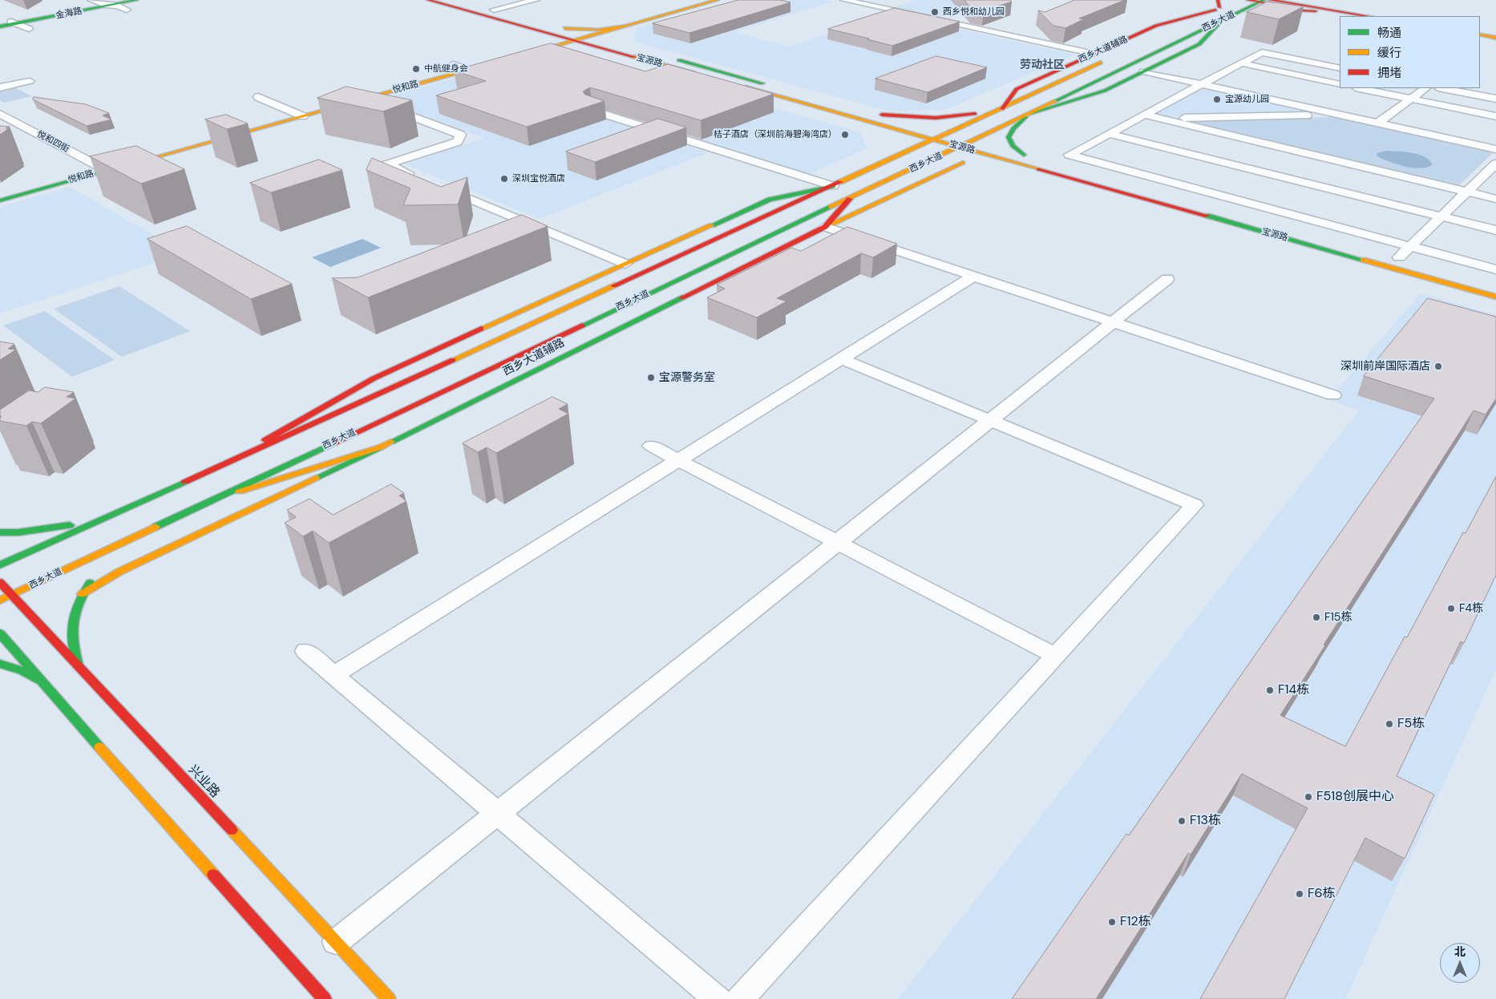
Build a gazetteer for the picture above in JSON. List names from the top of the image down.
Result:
{
  "streets": {
    "main road": [
      "金海路",
      "西乡大道",
      "西乡大道辅路",
      "宝源路",
      "悦和路",
      "兴业路"
    ],
    "street": ["悦和四街"]
  },
  "crossings": [
    ["西乡大道", "西乡大道辅路"],
    ["西乡大道", "宝源路"],
    ["西乡大道", "兴业路"],
    ["悦和路", "悦和四街"]
  ],
  "districts": ["劳动社区"],
  "places": [
    "西乡悦和幼儿园",
    "中航健身会",
    "宝源幼儿园",
    "桔子酒店（深圳前海碧海湾店）",
    "深圳宝悦酒店",
    "深圳前岸国际酒店",
    "宝源警务室",
    "F4栋",
    "F15栋",
    "F14栋",
    "F5栋",
    "F518创展中心",
    "F13栋",
    "F6栋",
    "F12栋"
  ],
  "legend": ["畅通", "缓行", "拥堵"],
  "north": "top"
}
